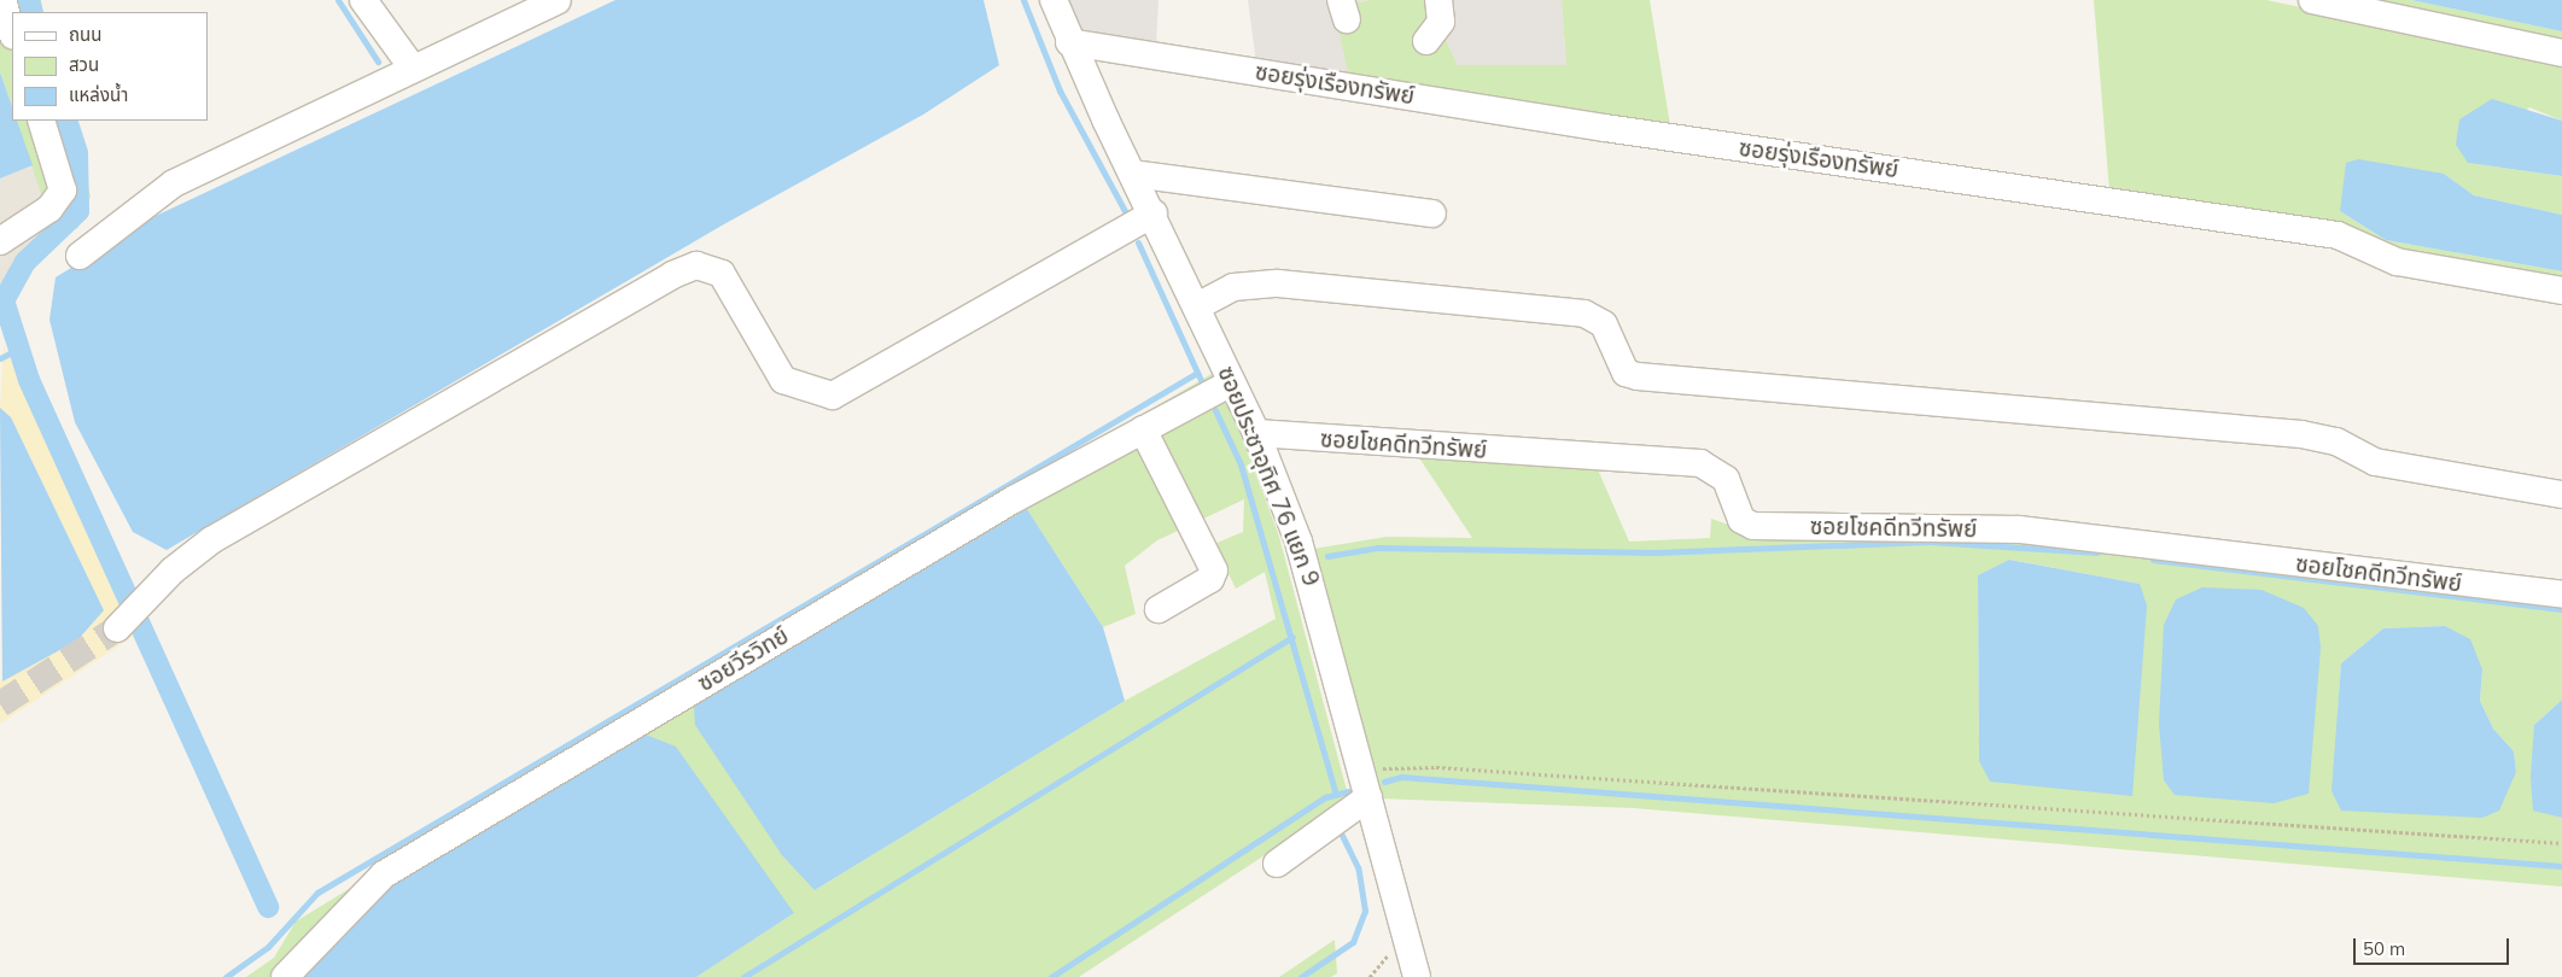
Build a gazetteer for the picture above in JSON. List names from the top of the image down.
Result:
{
  "streets": {
    "street": [
      "ซอยรุ่งเรืองทรัพย์",
      "ซอยโชคดีทวีทรัพย์",
      "ซอยประชาอุทิศ 76 แยก 9",
      "ซอยวีรวิทย์"
    ]
  },
  "crossings": [
    ["ซอยรุ่งเรืองทรัพย์", "ซอยประชาอุทิศ 76 แยก 9"],
    ["ซอยโชคดีทวีทรัพย์", "ซอยประชาอุทิศ 76 แยก 9"],
    ["ซอยประชาอุทิศ 76 แยก 9", "ซอยวีรวิทย์"]
  ],
  "legend": ["ถนน", "สวน", "แหล่งน้ำ"],
  "scale_bar": "50 m"
}
